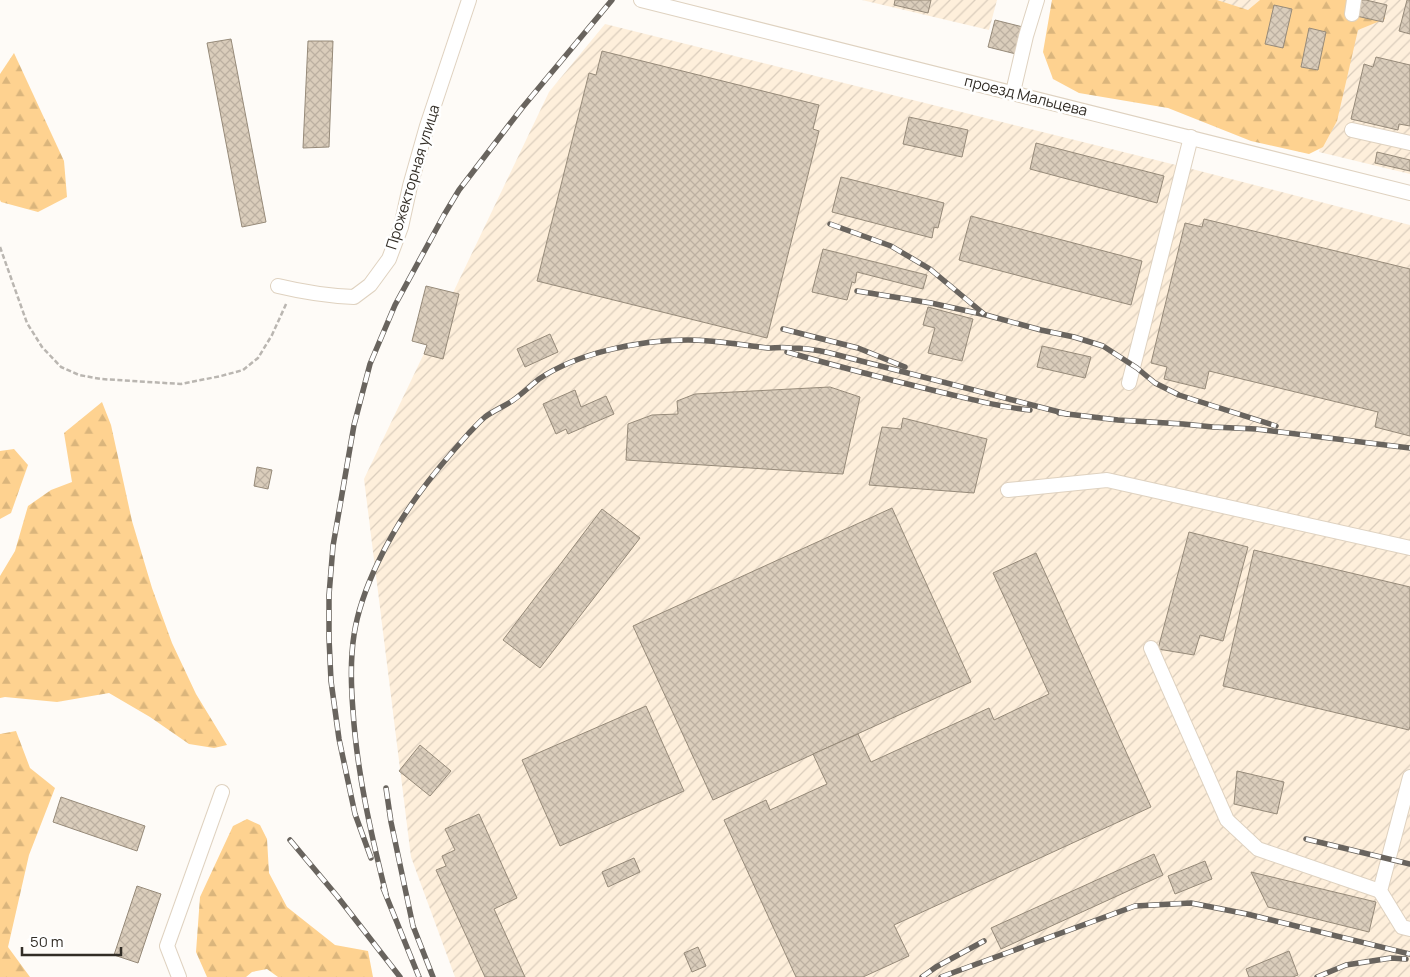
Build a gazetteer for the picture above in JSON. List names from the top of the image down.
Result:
{
  "streets": {
    "street": ["проезд Мальцева", "Прожекторная улица"]
  },
  "scale_bar": "50 m"
}
